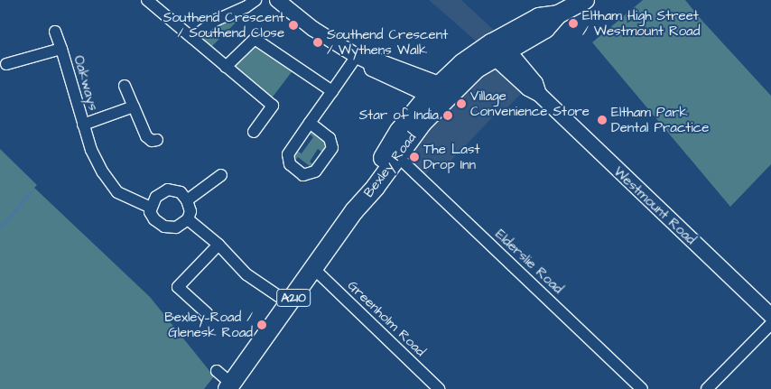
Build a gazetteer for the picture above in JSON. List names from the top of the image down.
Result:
{
  "streets": {
    "main road": ["Bexley Road", "A210"],
    "street": [
      "Oakways",
      "Westmount Road",
      "Elderslie Road",
      "Greenholm Road"
    ]
  },
  "crossings": [
    ["Bexley Road", "Elderslie Road"],
    ["Bexley Road", "A210"],
    ["Bexley Road", "Greenholm Road"],
    ["Westmount Road", "A210"]
  ],
  "places": [
    "Eltham High Street / Westmount Road",
    "Southend Crescent / Southend Close",
    "Southend Crescent / Wythens Walk",
    "Village Convenience Store",
    "Star of India",
    "Eltham Park Dental Practice",
    "The Last Drop Inn",
    "Bexley Road / Glenesk Road"
  ]
}
